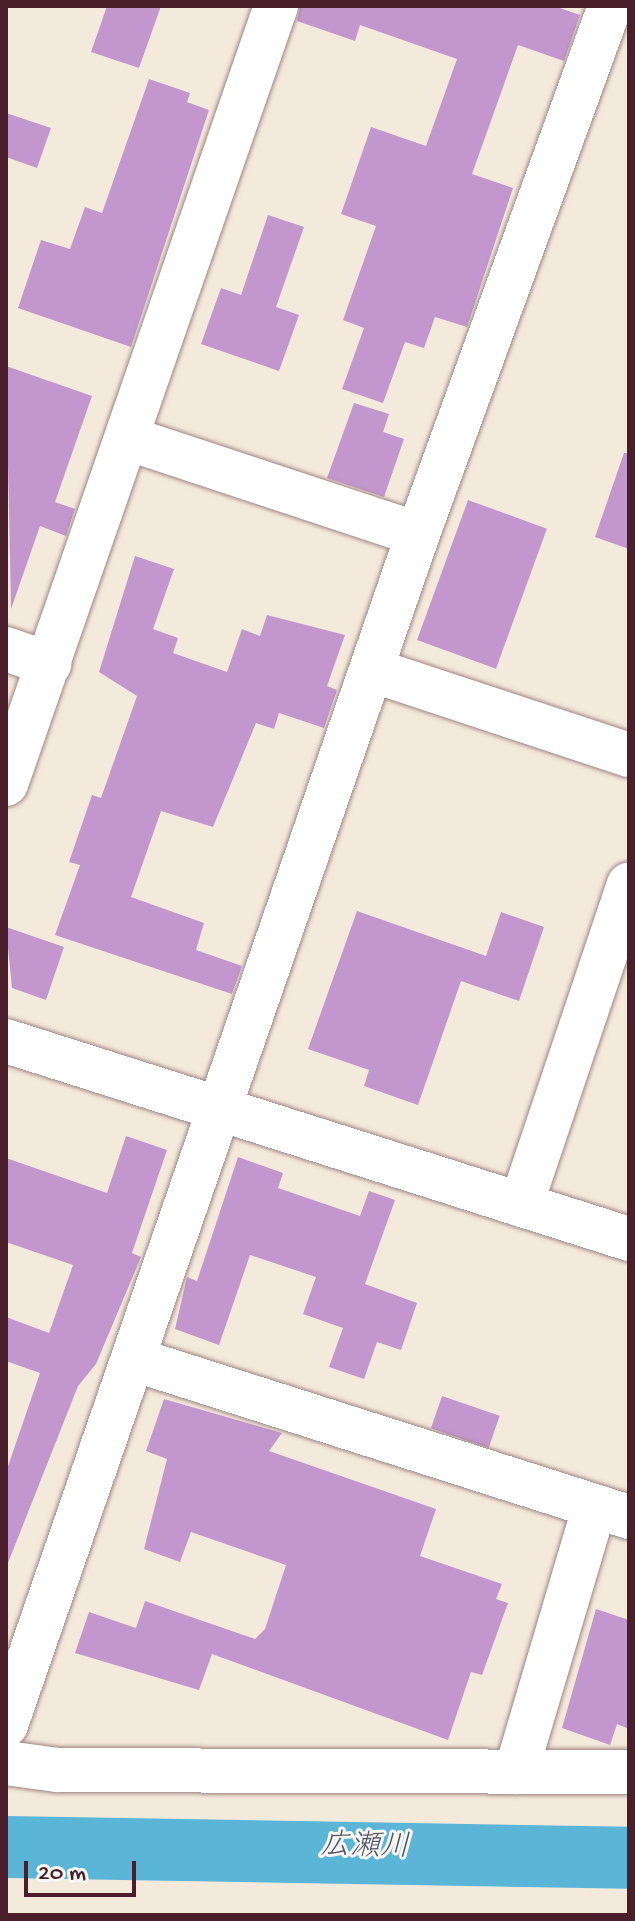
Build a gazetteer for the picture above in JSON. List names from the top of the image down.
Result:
{
  "water": ["広瀬川"],
  "scale_bar": "20 m"
}
